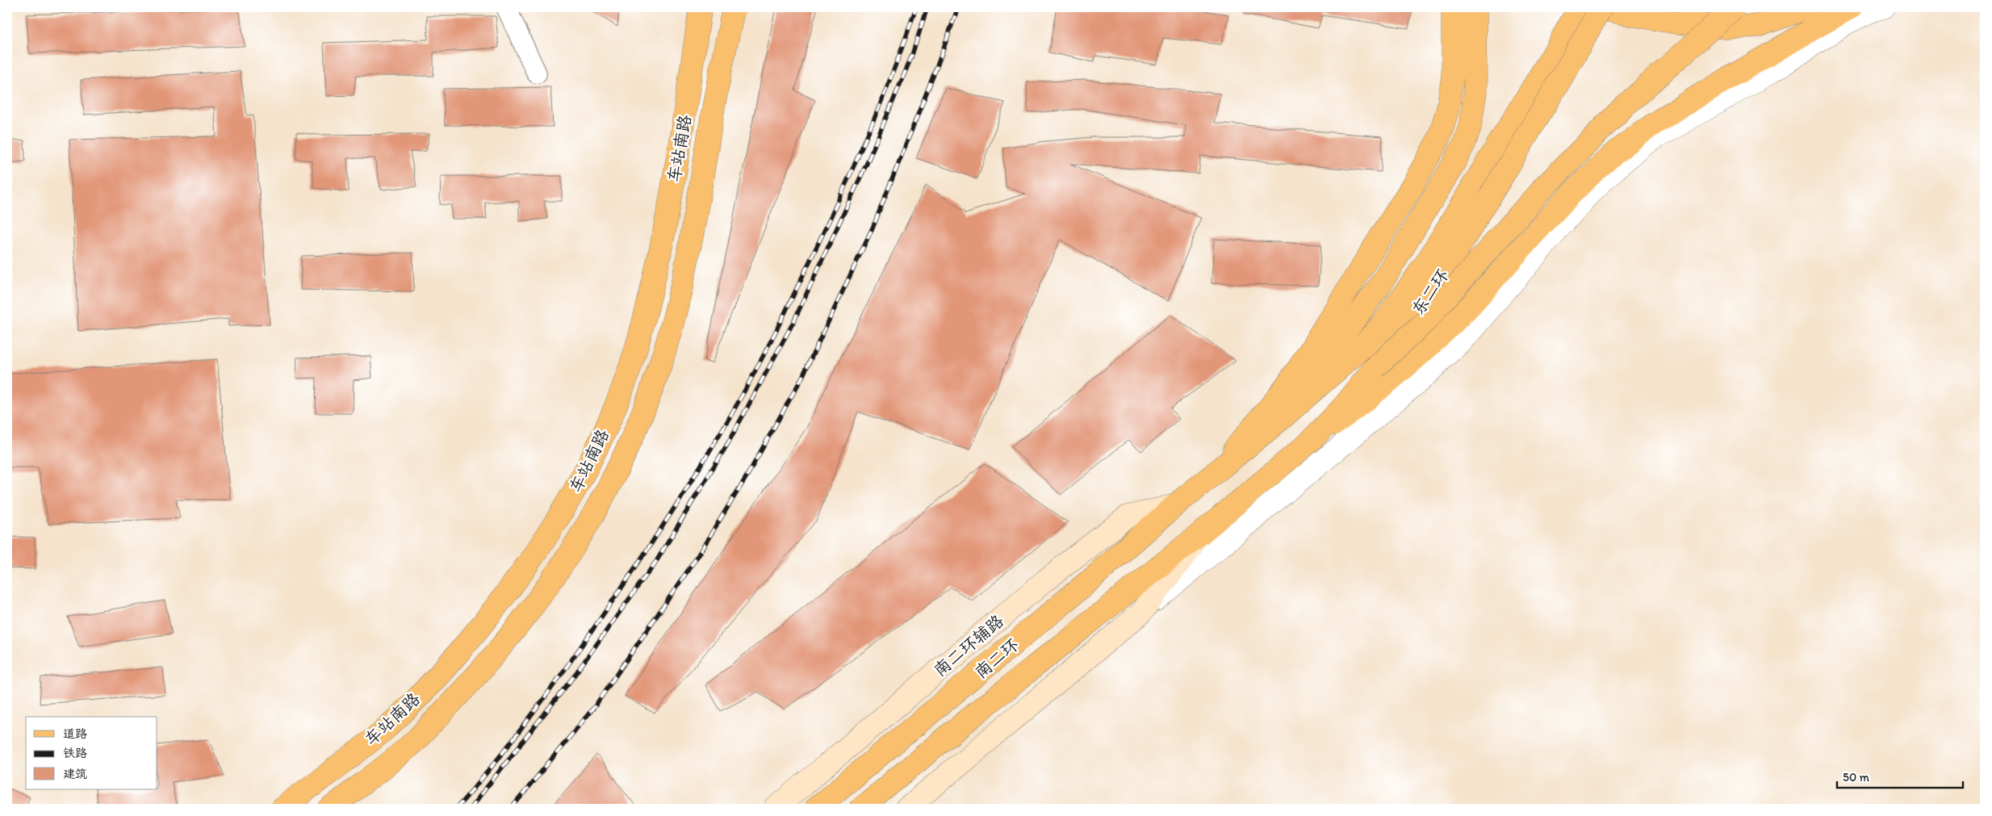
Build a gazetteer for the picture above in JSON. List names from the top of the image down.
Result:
{
  "streets": {
    "main road": [
      "车站南路",
      "东二环",
      "南二环辅路",
      "南二环"
    ]
  },
  "crossings": [
    ["东二环", "南二环辅路"],
    ["东二环", "南二环"],
    ["南二环辅路", "南二环"]
  ],
  "legend": ["道路", "铁路", "建筑"],
  "scale_bar": "50 m"
}
